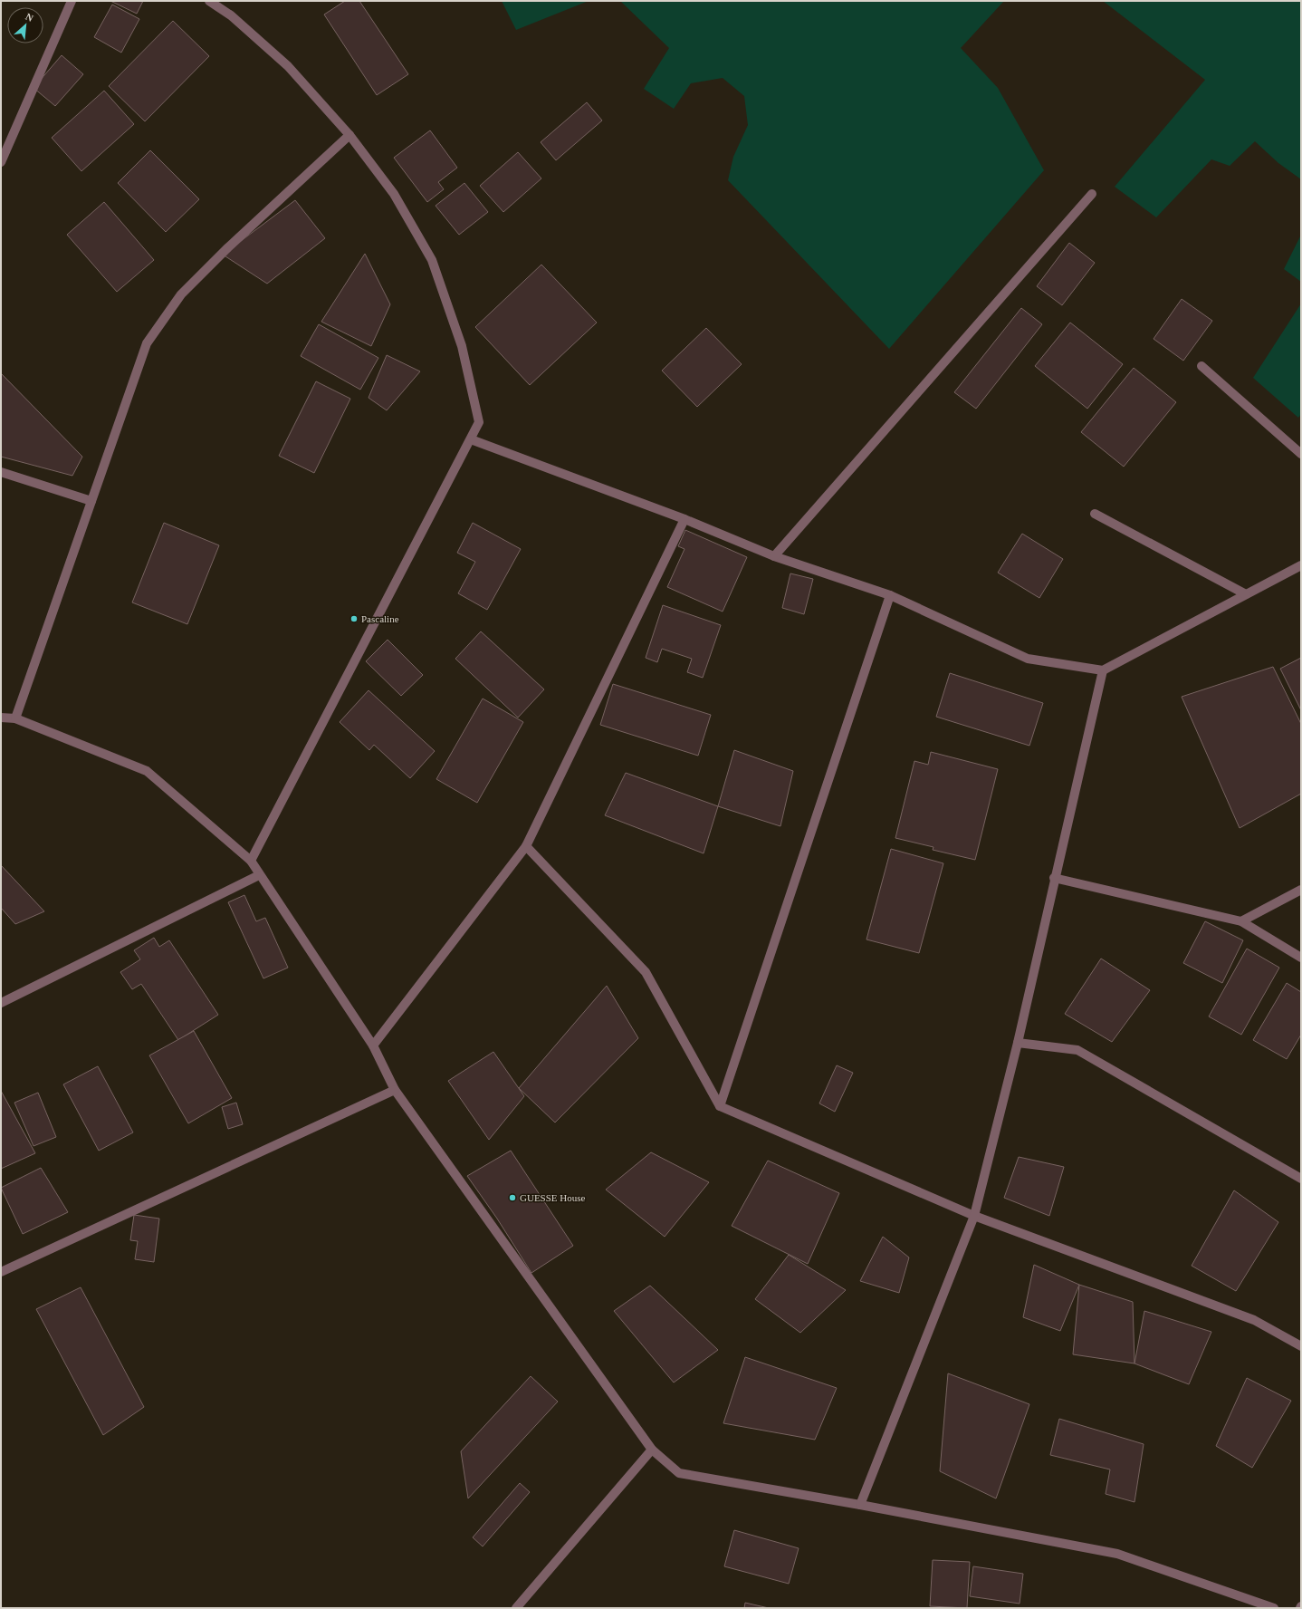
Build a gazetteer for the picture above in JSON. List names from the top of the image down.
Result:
{
  "places": ["Pascaline", "GUESSE House"],
  "north": "top right"
}
